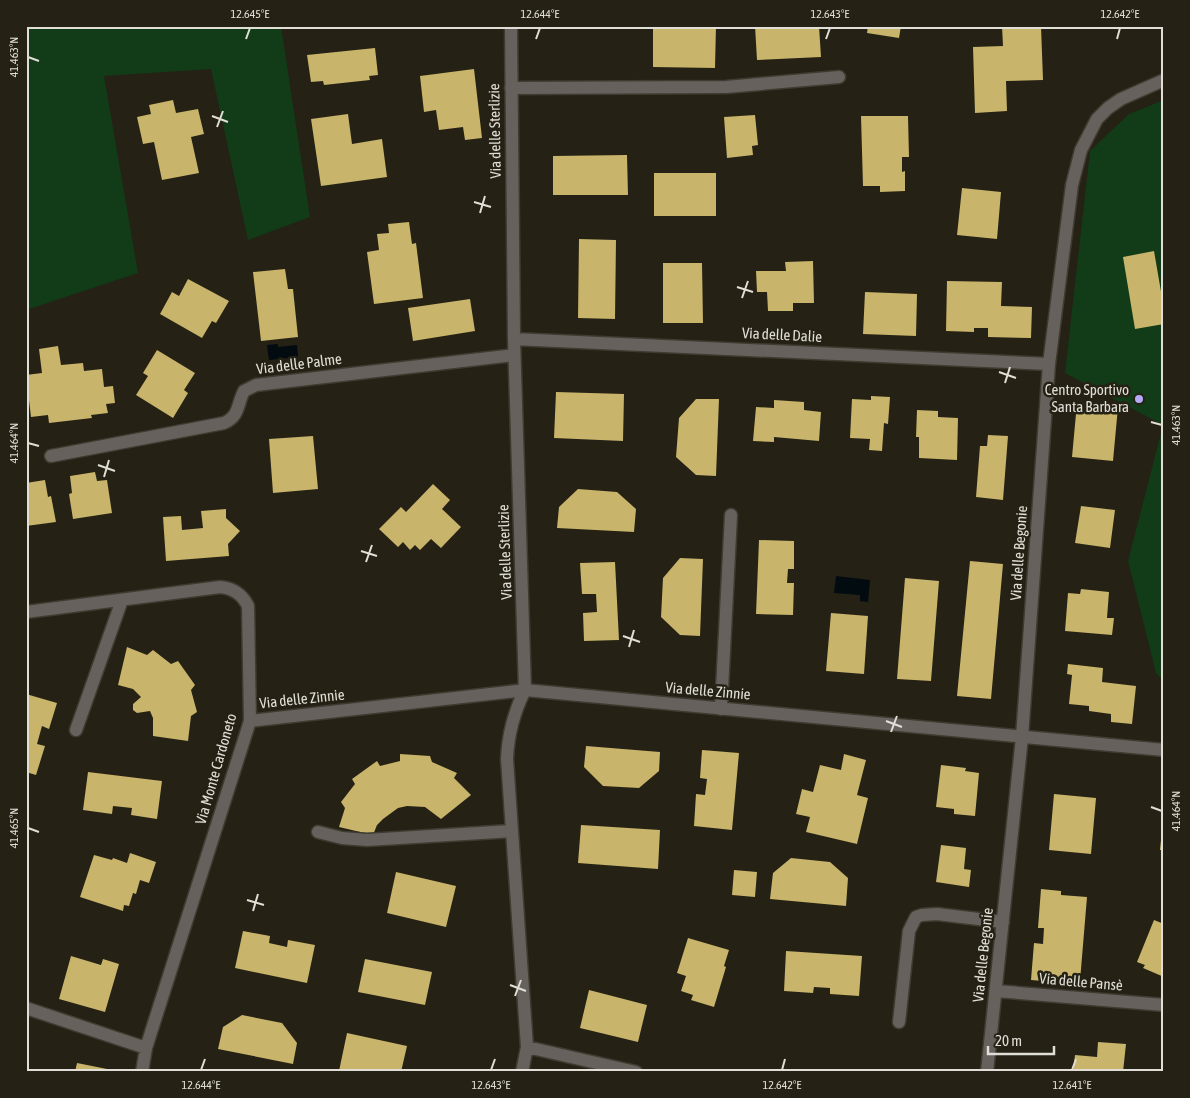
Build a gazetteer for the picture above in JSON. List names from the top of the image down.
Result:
{
  "streets": {
    "street": [
      "Via delle Sterlizie",
      "Via delle Dalie",
      "Via delle Palme",
      "Via delle Begonie",
      "Via delle Zinnie",
      "Via Monte Cardoneto",
      "Via delle Pansè"
    ]
  },
  "crossings": [
    ["Via delle Sterlizie", "Via delle Dalie"],
    ["Via delle Sterlizie", "Via delle Palme"],
    ["Via delle Sterlizie", "Via delle Zinnie"],
    ["Via delle Dalie", "Via delle Begonie"],
    ["Via delle Begonie", "Via delle Zinnie"],
    ["Via delle Begonie", "Via delle Pansè"],
    ["Via delle Zinnie", "Via Monte Cardoneto"]
  ],
  "places": ["Centro Sportivo Santa Barbara"],
  "scale_bar": "20 m",
  "coordinates": [
    "12.645°E",
    "12.644°E",
    "12.643°E",
    "12.642°E",
    "41.463°N",
    "41.464°N",
    "41.465°N",
    "12.641°E"
  ]
}
